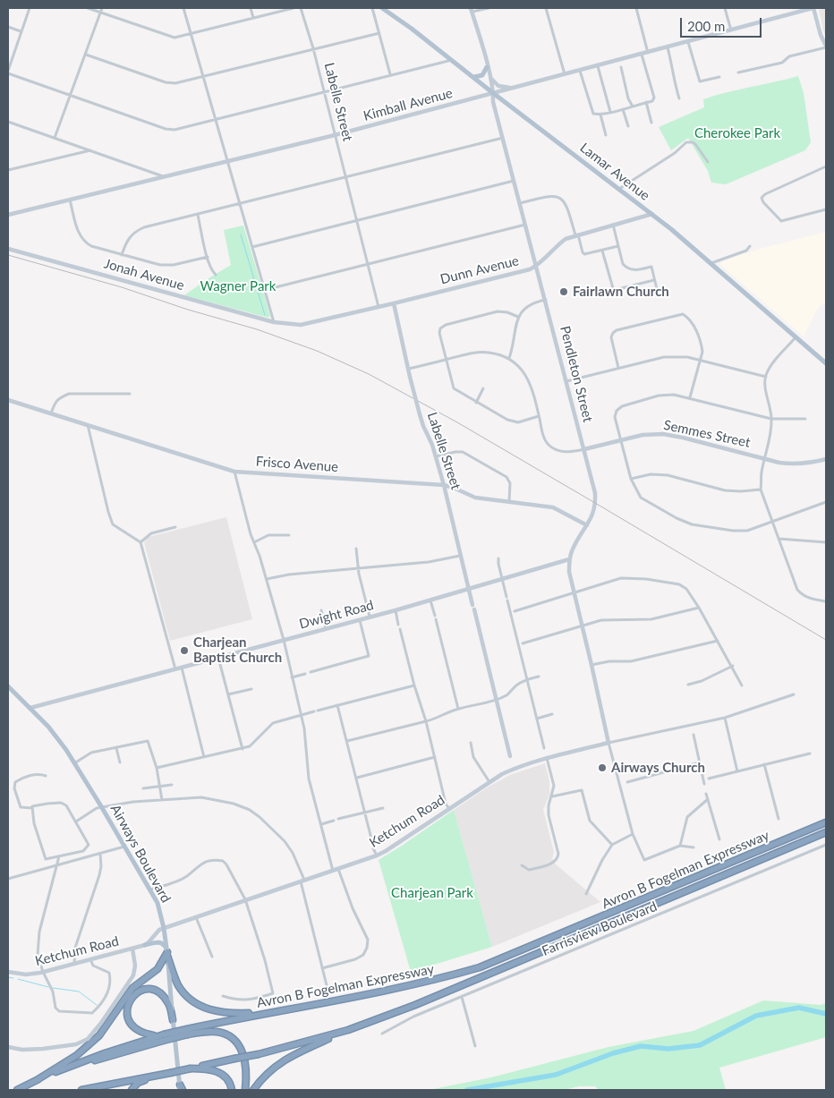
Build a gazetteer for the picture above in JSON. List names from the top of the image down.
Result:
{
  "streets": {
    "highway": ["Avron B Fogelman Expressway"],
    "main road": ["Lamar Avenue", "Airways Boulevard"],
    "street": [
      "Labelle Street",
      "Kimball Avenue",
      "Dunn Avenue",
      "Jonah Avenue",
      "Pendleton Street",
      "Semmes Street",
      "Frisco Avenue",
      "Dwight Road",
      "Ketchum Road",
      "Farrisview Boulevard"
    ]
  },
  "crossings": [
    ["Labelle Street", "Kimball Avenue"],
    ["Labelle Street", "Dunn Avenue"],
    ["Labelle Street", "Frisco Avenue"],
    ["Labelle Street", "Dwight Road"],
    ["Kimball Avenue", "Lamar Avenue"],
    ["Kimball Avenue", "Pendleton Street"],
    ["Lamar Avenue", "Dunn Avenue"],
    ["Lamar Avenue", "Pendleton Street"],
    ["Dunn Avenue", "Jonah Avenue"],
    ["Dunn Avenue", "Pendleton Street"],
    ["Pendleton Street", "Semmes Street"],
    ["Pendleton Street", "Frisco Avenue"],
    ["Pendleton Street", "Dwight Road"],
    ["Pendleton Street", "Ketchum Road"],
    ["Dwight Road", "Airways Boulevard"],
    ["Ketchum Road", "Airways Boulevard"]
  ],
  "parks": ["Cherokee Park", "Wagner Park", "Charjean Park"],
  "places": ["Fairlawn Church", "Charjean Baptist Church", "Airways Church"],
  "scale_bar": "200 m"
}
